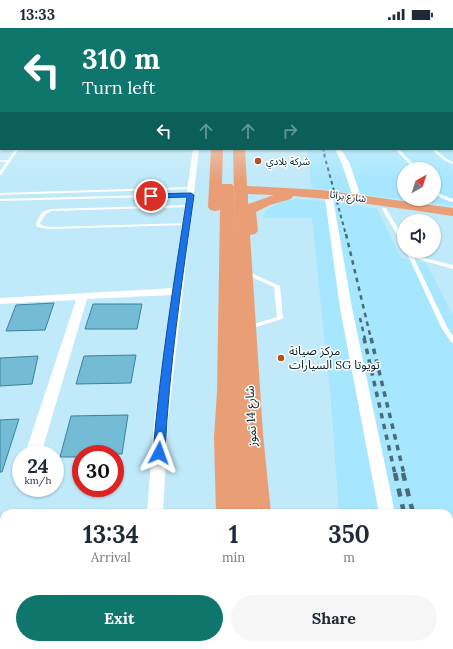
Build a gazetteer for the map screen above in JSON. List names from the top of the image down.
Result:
{
  "streets": {
    "main road": ["شارع براثا", "شارع 14 تموز"]
  },
  "places": ["شركة بلادي", "مركز صيانة السيارات SG تويوتا"],
  "north": "top right",
  "page": {
    "status": "13:33",
    "turn": ["310 m", "Turn left"],
    "speed": "24 km/h",
    "limit": "30",
    "eta": [
      "13:34",
      "Arrival",
      "1",
      "min",
      "350",
      "m"
    ],
    "buttons": ["Exit", "Share"]
  }
}
